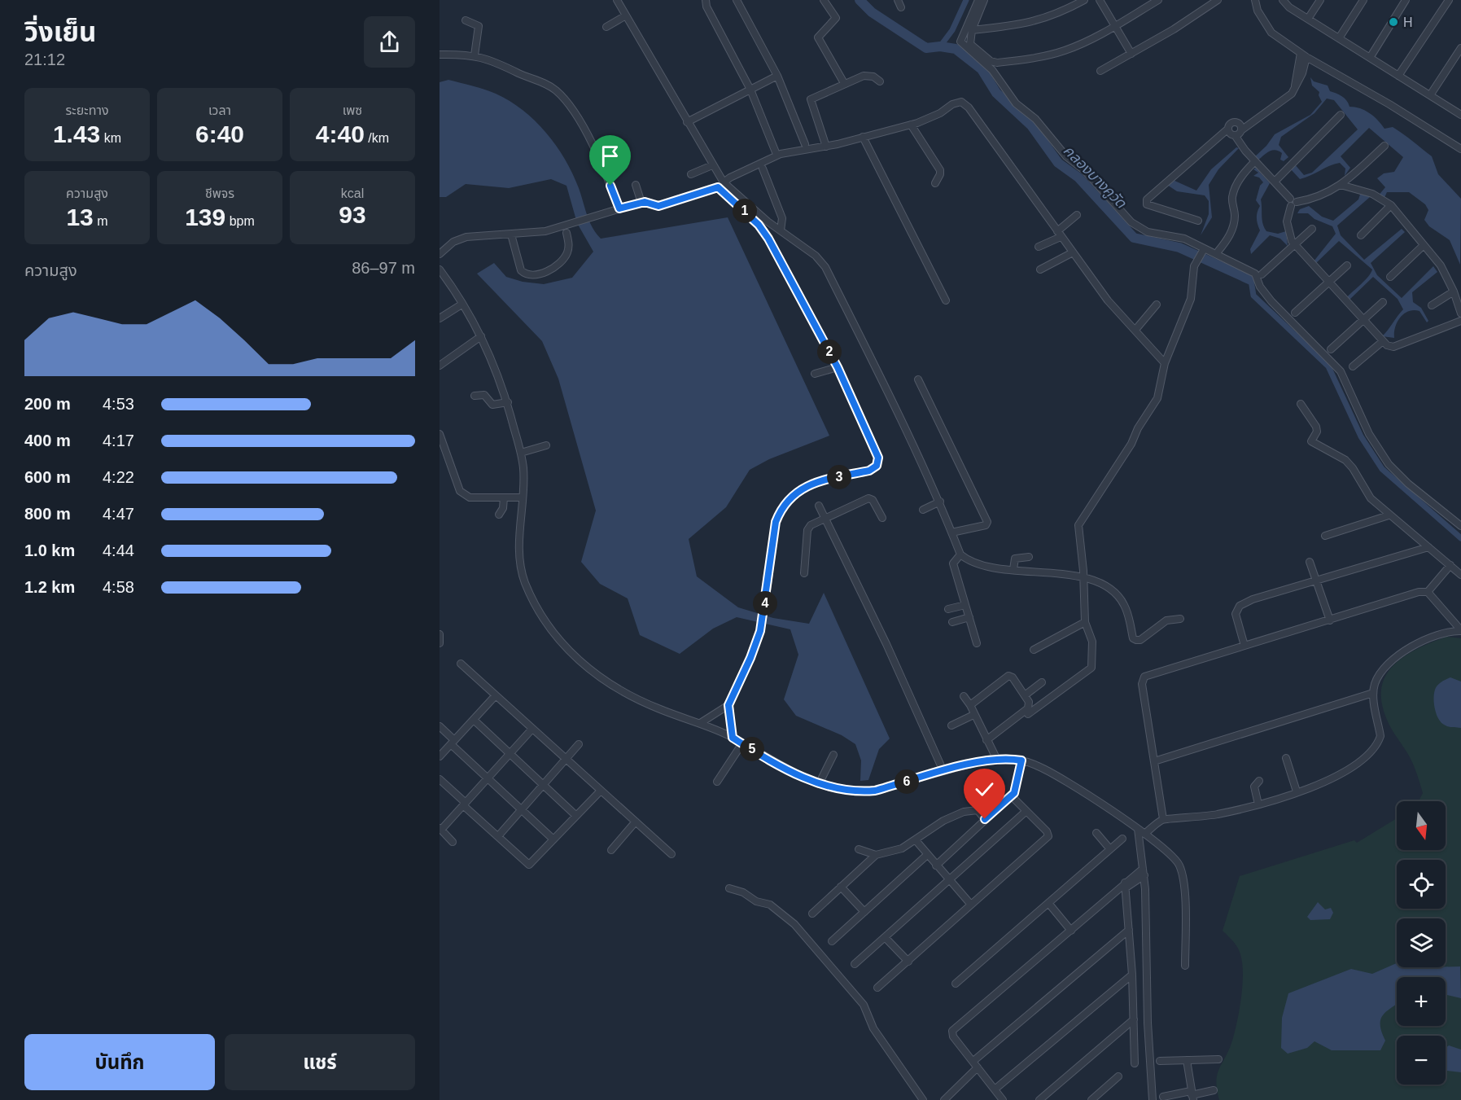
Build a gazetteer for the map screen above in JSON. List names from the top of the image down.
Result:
{
  "water": ["คลองบางคูวัด"],
  "places": ["H"],
  "north": "bottom",
  "page": {
    "heading": ["วิ่งเย็น", "21:12"],
    "stats": [
      ["ระยะทาง", "1.43 km"],
      ["เวลา", "6:40"],
      ["เพซ", "4:40 /km"],
      ["ความสูง", "13 m"],
      ["ชีพจร", "139 bpm"],
      ["kcal", "93"]
    ],
    "pins": [
      "1",
      "2",
      "3",
      "4",
      "5",
      "6"
    ],
    "chart": ["ความสูง", "86–97 m"],
    "list": [
      {
        "name": "200 m",
        "note": "4:53"
      },
      {
        "name": "400 m",
        "note": "4:17"
      },
      {
        "name": "600 m",
        "note": "4:22"
      },
      {
        "name": "800 m",
        "note": "4:47"
      },
      {
        "name": "1.0 km",
        "note": "4:44"
      },
      {
        "name": "1.2 km",
        "note": "4:58"
      }
    ],
    "map_buttons": ["+", "−"],
    "buttons": ["บันทึก", "แชร์"]
  }
}
